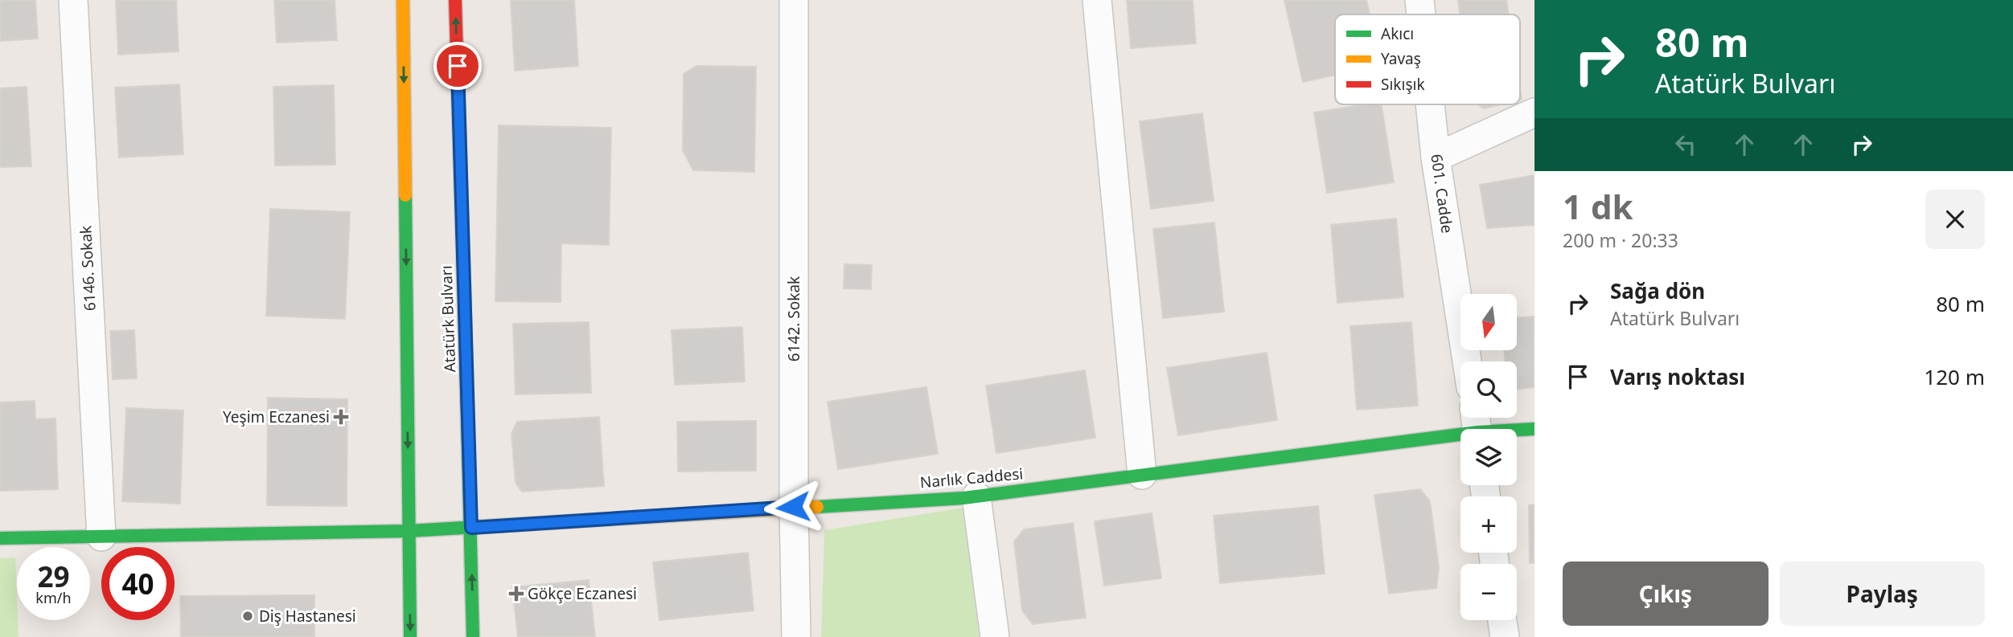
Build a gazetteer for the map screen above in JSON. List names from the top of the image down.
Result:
{
  "streets": {
    "street": [
      "601. Cadde",
      "6146. Sokak",
      "Atatürk Bulvarı",
      "6142. Sokak",
      "Narlık Caddesi"
    ]
  },
  "crossings": [
    ["6146. Sokak", "Narlık Caddesi"],
    ["Atatürk Bulvarı", "Narlık Caddesi"],
    ["6142. Sokak", "Narlık Caddesi"]
  ],
  "places": {
    "health": ["Yeşim Eczanesi", "Gökçe Eczanesi"],
    "other": ["Diş Hastanesi"]
  },
  "legend": ["Akıcı", "Yavaş", "Sıkışık"],
  "north": "bottom",
  "page": {
    "turn": ["80 m", "Atatürk Bulvarı"],
    "heading": ["1 dk", "200 m · 20:33"],
    "list": [
      {
        "name": "Sağa dön",
        "note": "Atatürk Bulvarı",
        "value": "80 m"
      },
      {
        "name": "Varış noktası",
        "value": "120 m"
      }
    ],
    "map_buttons": ["+", "−"],
    "speed": "29 km/h",
    "limit": "40",
    "buttons": ["Çıkış", "Paylaş"]
  }
}
